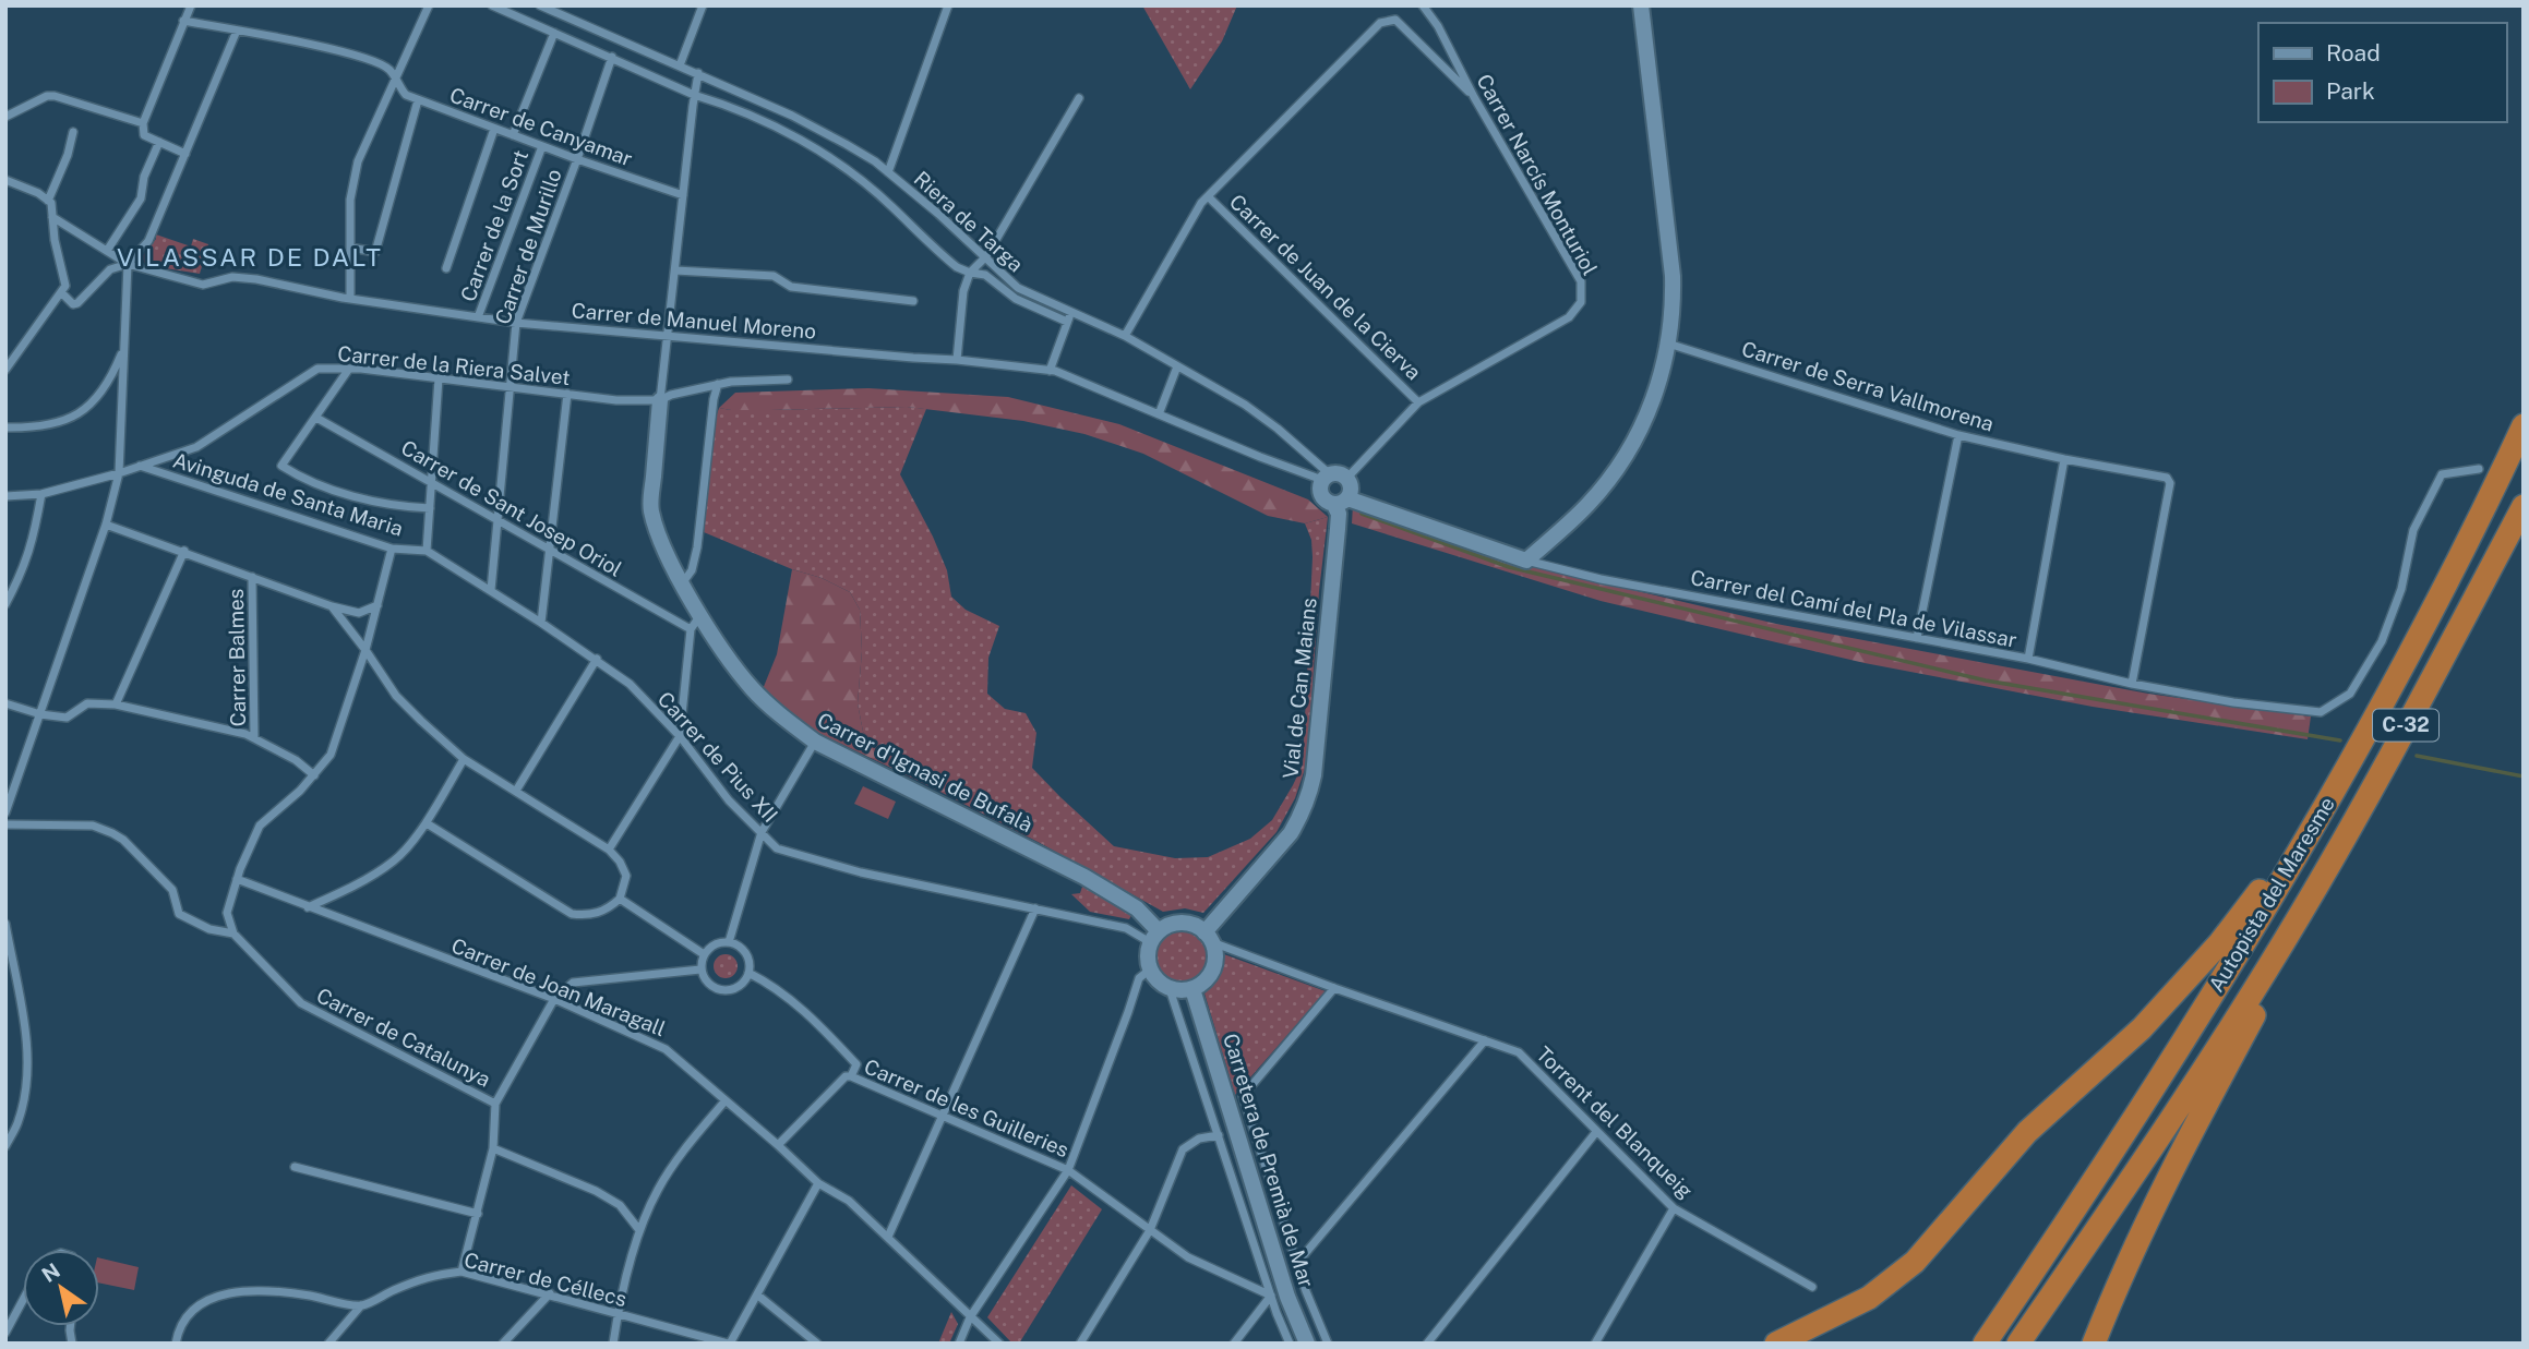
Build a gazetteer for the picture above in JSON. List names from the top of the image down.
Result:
{
  "streets": {
    "highway": ["C-32", "Autopista del Maresme"],
    "street": [
      "Carrer de Canyamar",
      "Carrer Narcís Monturiol",
      "Riera de Targa",
      "Carrer de la Sort",
      "Carrer de Murillo",
      "Carrer de Juan de la Cierva",
      "Carrer de Manuel Moreno",
      "Carrer de la Riera Salvet",
      "Carrer de Serra Vallmorena",
      "Avinguda de Santa Maria",
      "Carrer de Sant Josep Oriol",
      "Carrer del Camí del Pla de Vilassar",
      "Carrer Balmes",
      "Vial de Can Maians",
      "Carrer de Pius XII",
      "Carrer d'Ignasi de Bufalà",
      "Carrer de Joan Maragall",
      "Carrer de Catalunya",
      "Carrer de les Guilleries",
      "Torrent del Blanqueig",
      "Carretera de Premià de Mar",
      "Carrer de Céllecs"
    ]
  },
  "crossings": [
    ["Carrer de Canyamar", "Carrer de la Sort"],
    ["Carrer de Canyamar", "Carrer de Murillo"],
    ["Carrer Narcís Monturiol", "Riera de Targa"],
    ["Carrer Narcís Monturiol", "Carrer de Juan de la Cierva"],
    ["Carrer Narcís Monturiol", "Carrer de Manuel Moreno"],
    ["Carrer Narcís Monturiol", "Vial de Can Maians"],
    ["Riera de Targa", "Carrer de Manuel Moreno"],
    ["Riera de Targa", "Vial de Can Maians"],
    ["Carrer de la Sort", "Carrer de Manuel Moreno"],
    ["Carrer de Murillo", "Carrer de Manuel Moreno"],
    ["Carrer de Murillo", "Carrer de la Riera Salvet"],
    ["Carrer de Murillo", "Carrer de Sant Josep Oriol"],
    ["Carrer de Murillo", "Carrer de Pius XII"],
    ["Carrer de Manuel Moreno", "Vial de Can Maians"],
    ["Carrer de la Riera Salvet", "Avinguda de Santa Maria"],
    ["Carrer de la Riera Salvet", "Carrer d'Ignasi de Bufalà"],
    ["Carrer de Serra Vallmorena", "Carrer del Camí del Pla de Vilassar"],
    ["Avinguda de Santa Maria", "Carrer de Pius XII"],
    ["Vial de Can Maians", "Carrer de Pius XII"],
    ["Vial de Can Maians", "Carrer d'Ignasi de Bufalà"],
    ["Vial de Can Maians", "Torrent del Blanqueig"],
    ["Vial de Can Maians", "Carretera de Premià de Mar"],
    ["C-32", "Autopista del Maresme"],
    ["Carrer de Pius XII", "Carrer d'Ignasi de Bufalà"],
    ["Carrer de Pius XII", "Torrent del Blanqueig"],
    ["Carrer de Pius XII", "Carretera de Premià de Mar"],
    ["Carrer d'Ignasi de Bufalà", "Torrent del Blanqueig"],
    ["Carrer d'Ignasi de Bufalà", "Carretera de Premià de Mar"],
    ["Carrer de Joan Maragall", "Carrer de Catalunya"],
    ["Carrer de Joan Maragall", "Carrer de les Guilleries"],
    ["Carrer de Joan Maragall", "Carrer de Céllecs"],
    ["Torrent del Blanqueig", "Carretera de Premià de Mar"]
  ],
  "districts": ["VILASSAR DE DALT"],
  "legend": ["Road", "Park"],
  "north": "top left"
}
